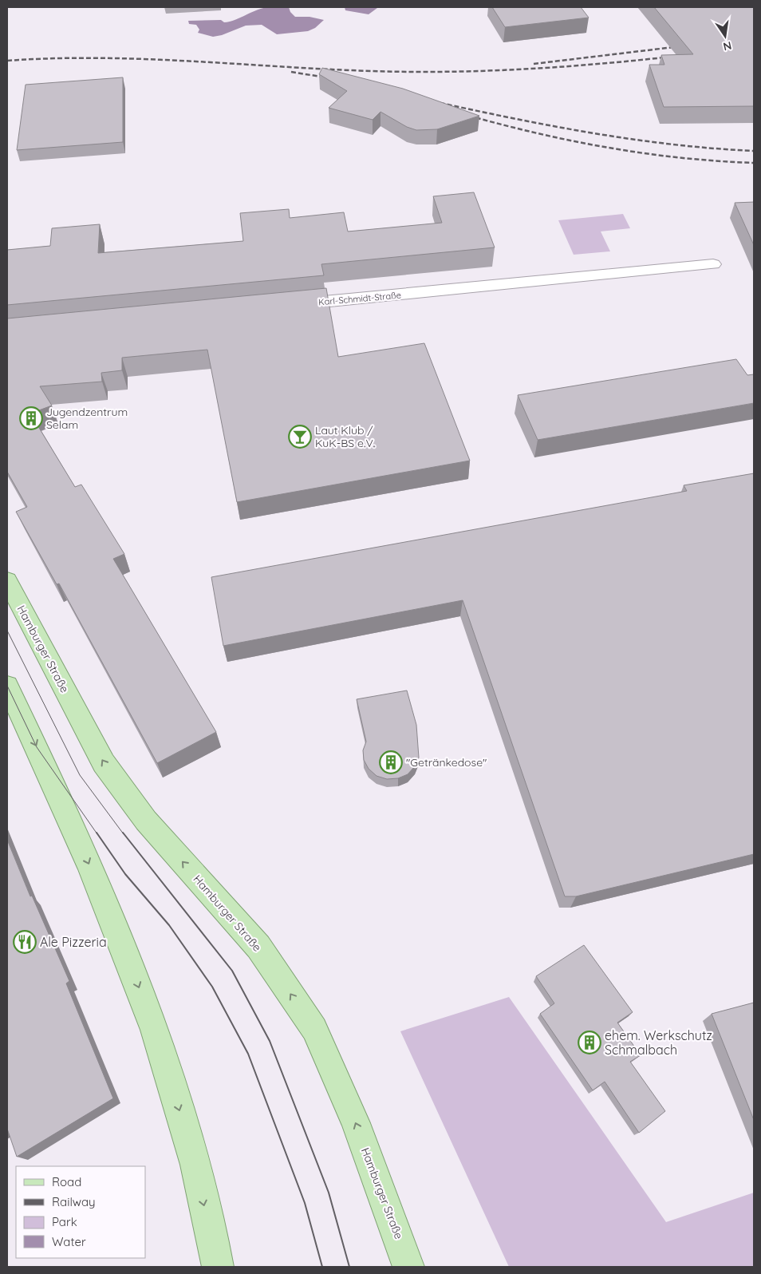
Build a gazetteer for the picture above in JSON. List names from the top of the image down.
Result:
{
  "streets": {
    "main road": ["Hamburger Straße"],
    "street": ["Karl-Schmidt-Straße"]
  },
  "places": {
    "building": ["Jugendzentrum Selam", "\"Getränkedose\"", "ehem. Werkschutz Schmalbach"],
    "bar": ["Laut Klub / KuK-BS e.V."],
    "restaurant": ["Ale Pizzeria"]
  },
  "legend": [
    "Road",
    "Railway",
    "Park",
    "Water"
  ],
  "north": "bottom"
}
